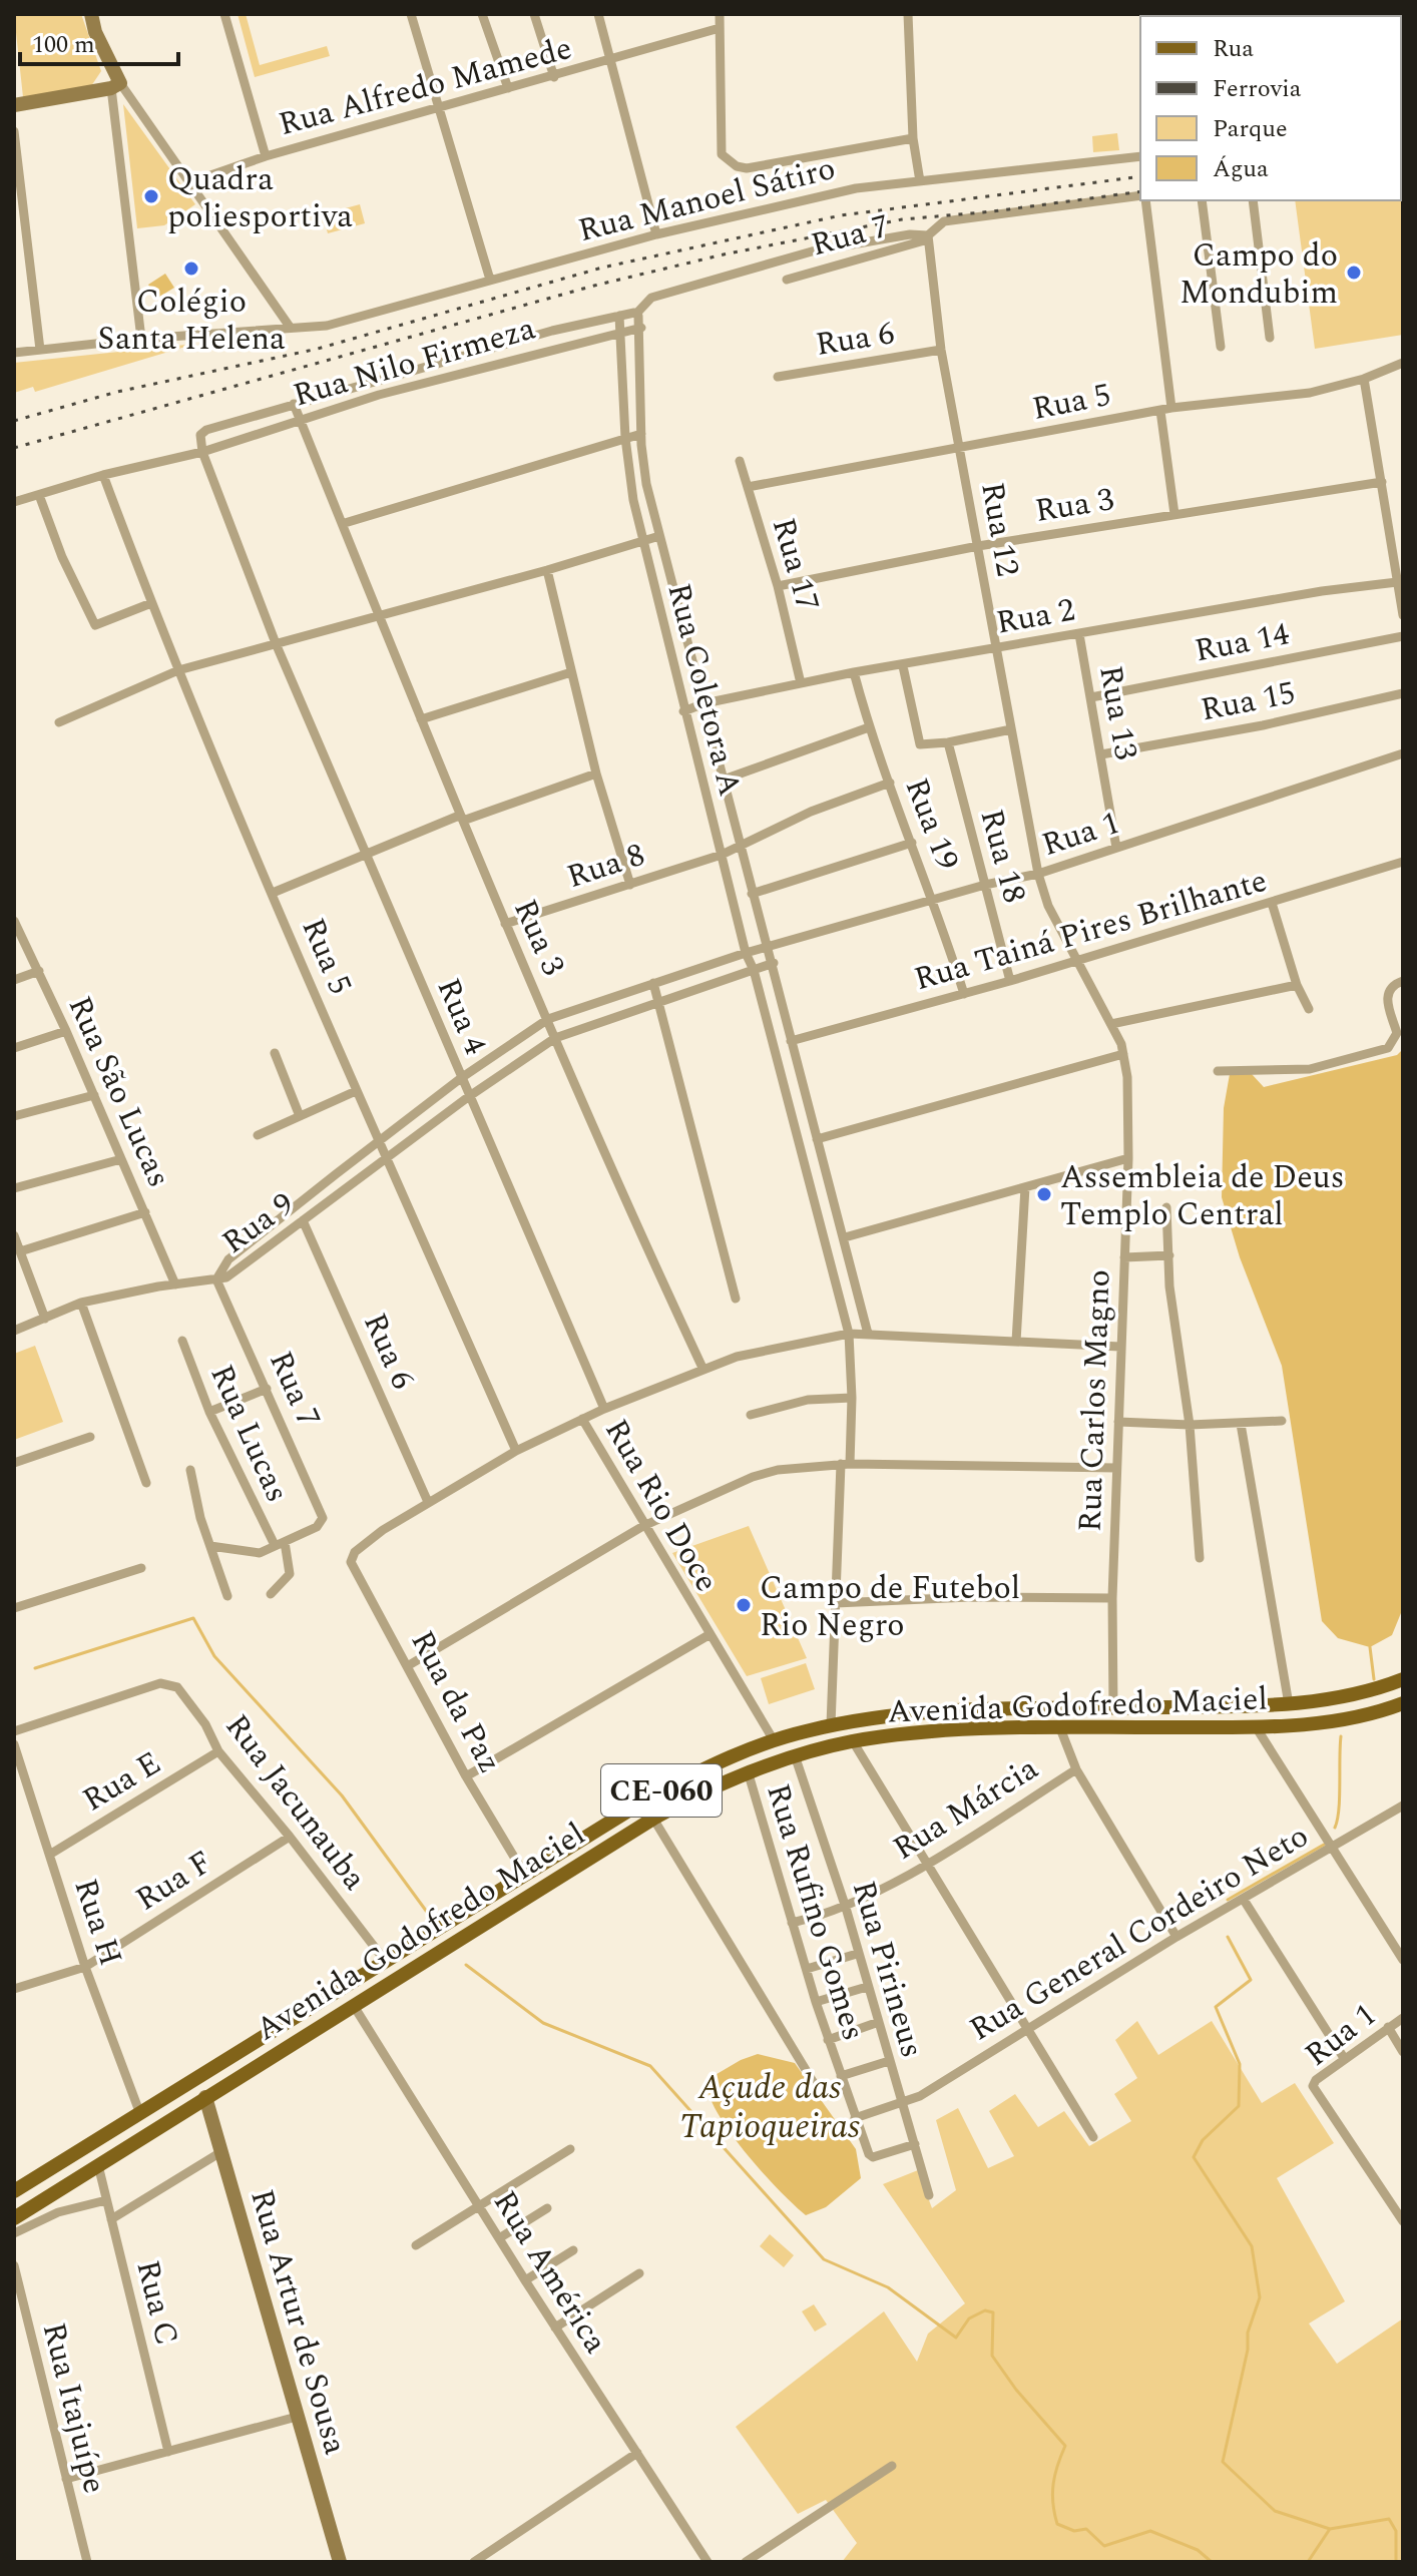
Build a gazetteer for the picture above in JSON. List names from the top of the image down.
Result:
{
  "streets": {
    "main road": ["Avenida Godofredo Maciel", "CE-060"],
    "street": [
      "Rua Alfredo Mamede",
      "Rua Manoel Sátiro",
      "Rua 7",
      "Rua 6",
      "Rua Nilo Firmeza",
      "Rua 5",
      "Rua 3",
      "Rua 12",
      "Rua 17",
      "Rua 2",
      "Rua 14",
      "Rua Coletora A",
      "Rua 15",
      "Rua 13",
      "Rua 19",
      "Rua 1",
      "Rua 18",
      "Rua 8",
      "Rua Tainá Pires Brilhante",
      "Rua 4",
      "Rua São Lucas",
      "Rua 9",
      "Rua Carlos Magno",
      "Rua Lucas",
      "Rua Rio Doce",
      "Rua da Paz",
      "Rua E",
      "Rua Jacunauba",
      "Rua Márcia",
      "Rua F",
      "Rua Rufino Gomes",
      "Rua H",
      "Rua General Cordeiro Neto",
      "Rua Pirineus",
      "Rua América",
      "Rua C",
      "Rua Artur de Sousa",
      "Rua Itajuípe"
    ]
  },
  "crossings": [
    ["Rua 7", "Rua 12"],
    ["Rua 7", "Rua 9"],
    ["Rua 7", "Rua Lucas"],
    ["Rua 6", "Rua 12"],
    ["Rua 6", "Rua 9"],
    ["Rua 6", "Rua da Paz"],
    ["Rua Nilo Firmeza", "Rua 5"],
    ["Rua Nilo Firmeza", "Rua 3"],
    ["Rua Nilo Firmeza", "Rua Coletora A"],
    ["Rua Nilo Firmeza", "Rua 4"],
    ["Rua 5", "Rua 12"],
    ["Rua 5", "Rua 17"],
    ["Rua 5", "Rua 9"],
    ["Rua 3", "Rua 12"],
    ["Rua 3", "Rua 17"],
    ["Rua 3", "Rua 8"],
    ["Rua 3", "Rua 9"],
    ["Rua 12", "Rua 2"],
    ["Rua 12", "Rua 1"],
    ["Rua 12", "Rua Carlos Magno"],
    ["Rua 17", "Rua 2"],
    ["Rua 2", "Rua Coletora A"],
    ["Rua 2", "Rua 13"],
    ["Rua 2", "Rua 19"],
    ["Rua 14", "Rua 13"],
    ["Rua Coletora A", "Rua 1"],
    ["Rua Coletora A", "Rua 8"],
    ["Rua Coletora A", "Rua Tainá Pires Brilhante"],
    ["Rua Coletora A", "Rua 9"],
    ["Rua Coletora A", "Avenida Godofredo Maciel"],
    ["Rua 15", "Rua 13"],
    ["Rua 13", "Rua 1"],
    ["Rua 19", "Rua 1"],
    ["Rua 19", "Rua 8"],
    ["Rua 19", "Rua Tainá Pires Brilhante"],
    ["Rua 1", "Rua 18"],
    ["Rua 1", "Rua 9"],
    ["Rua 1", "Rua Carlos Magno"],
    ["Rua 18", "Rua Tainá Pires Brilhante"],
    ["Rua Tainá Pires Brilhante", "Rua Carlos Magno"],
    ["Rua 4", "Rua 9"],
    ["Rua Carlos Magno", "Avenida Godofredo Maciel"],
    ["Rua Rio Doce", "Avenida Godofredo Maciel"],
    ["Rua da Paz", "Avenida Godofredo Maciel"],
    ["Avenida Godofredo Maciel", "Rua Jacunauba"],
    ["Avenida Godofredo Maciel", "Rua Rufino Gomes"],
    ["Avenida Godofredo Maciel", "Rua H"],
    ["Avenida Godofredo Maciel", "Rua Pirineus"],
    ["Avenida Godofredo Maciel", "Rua América"],
    ["Avenida Godofredo Maciel", "Rua C"],
    ["Avenida Godofredo Maciel", "Rua Artur de Sousa"],
    ["Rua E", "Rua Jacunauba"],
    ["Rua E", "Rua H"],
    ["Rua Jacunauba", "Rua F"],
    ["Rua Márcia", "Rua Rufino Gomes"],
    ["Rua Márcia", "Rua Pirineus"],
    ["Rua F", "Rua H"],
    ["Rua Rufino Gomes", "Rua General Cordeiro Neto"],
    ["Rua Rufino Gomes", "Rua Pirineus"],
    ["Rua General Cordeiro Neto", "Rua Pirineus"]
  ],
  "water": ["Açude das Tapioqueiras"],
  "places": [
    "Quadra poliesportiva",
    "Colégio Santa Helena",
    "Campo do Mondubim",
    "Assembleia de Deus Templo Central",
    "Campo de Futebol Rio Negro"
  ],
  "legend": [
    "Rua",
    "Ferrovia",
    "Parque",
    "Água"
  ],
  "scale_bar": "100 m"
}
